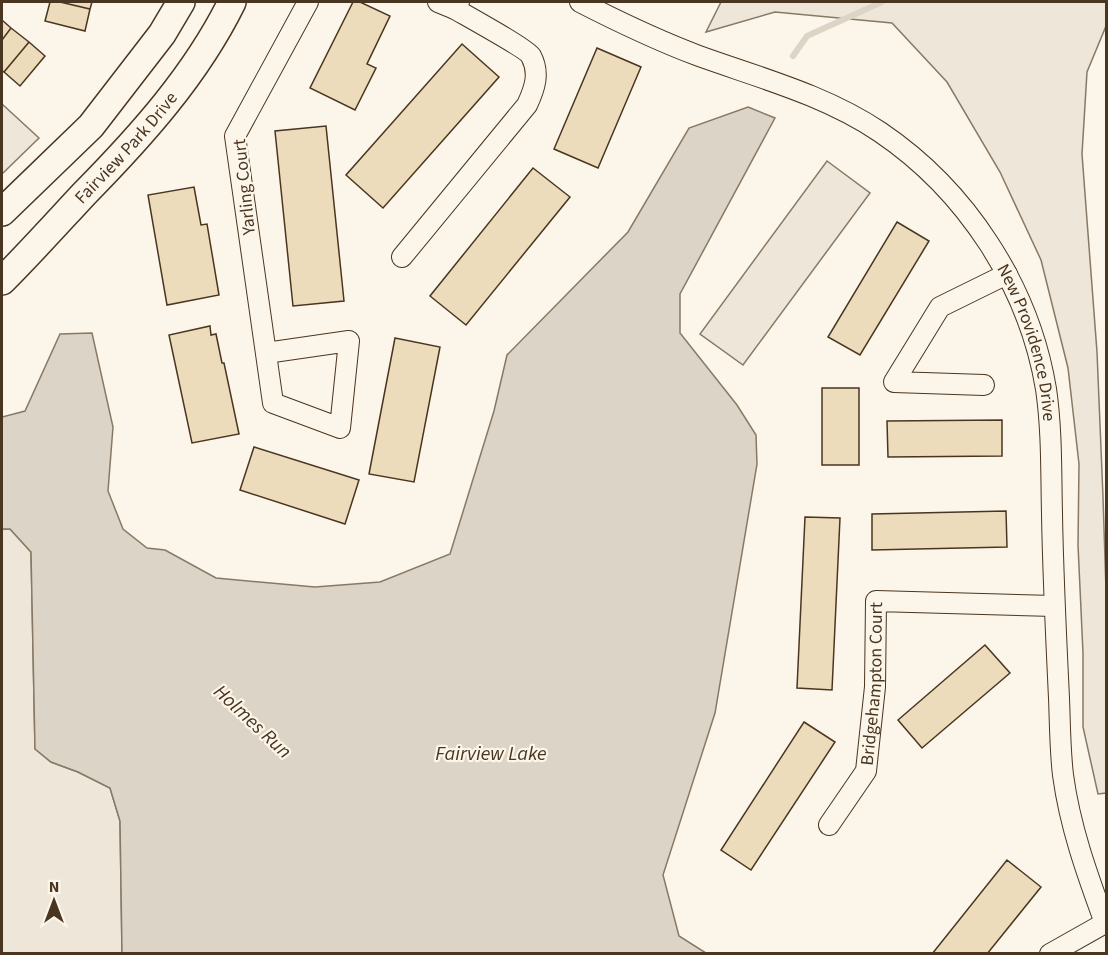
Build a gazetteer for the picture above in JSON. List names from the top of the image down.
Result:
{
  "streets": {
    "main road": ["Fairview Park Drive"],
    "street": ["Yarling Court", "New Providence Drive", "Bridgehampton Court"]
  },
  "crossings": [
    ["New Providence Drive", "Bridgehampton Court"]
  ],
  "water": ["Holmes Run", "Fairview Lake"],
  "north": "top"
}
